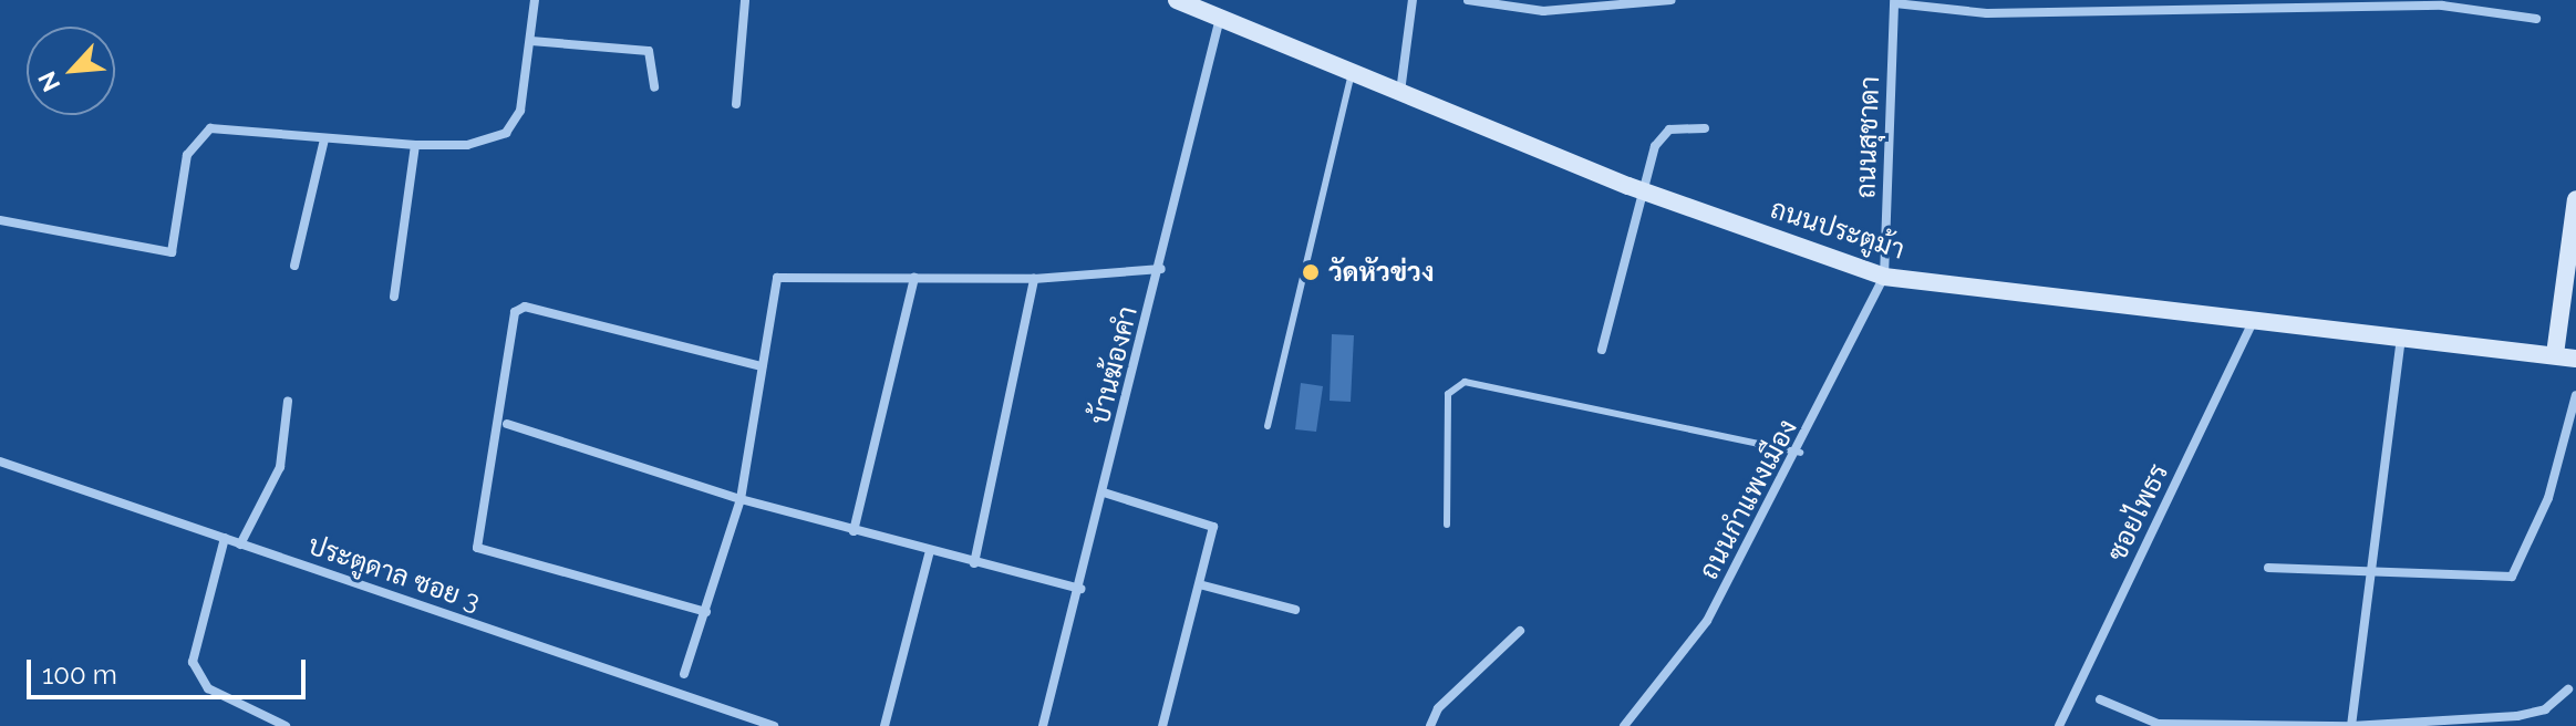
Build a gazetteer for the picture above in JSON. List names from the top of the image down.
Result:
{
  "streets": {
    "main road": ["ถนนประตูม้า"],
    "street": [
      "ถนนสุชาดา",
      "บ้านฆ้องคำ",
      "ถนนกำแพงเมือง",
      "ซอยไพธร",
      "ประตูดาล ซอย 3"
    ]
  },
  "crossings": [
    ["ถนนสุชาดา", "ถนนประตูม้า"],
    ["ถนนสุชาดา", "ถนนกำแพงเมือง"],
    ["ถนนประตูม้า", "บ้านฆ้องคำ"],
    ["ถนนประตูม้า", "ถนนกำแพงเมือง"],
    ["ถนนประตูม้า", "ซอยไพธร"]
  ],
  "places": ["วัดหัวข่วง"],
  "scale_bar": "100 m",
  "north": "bottom left"
}
